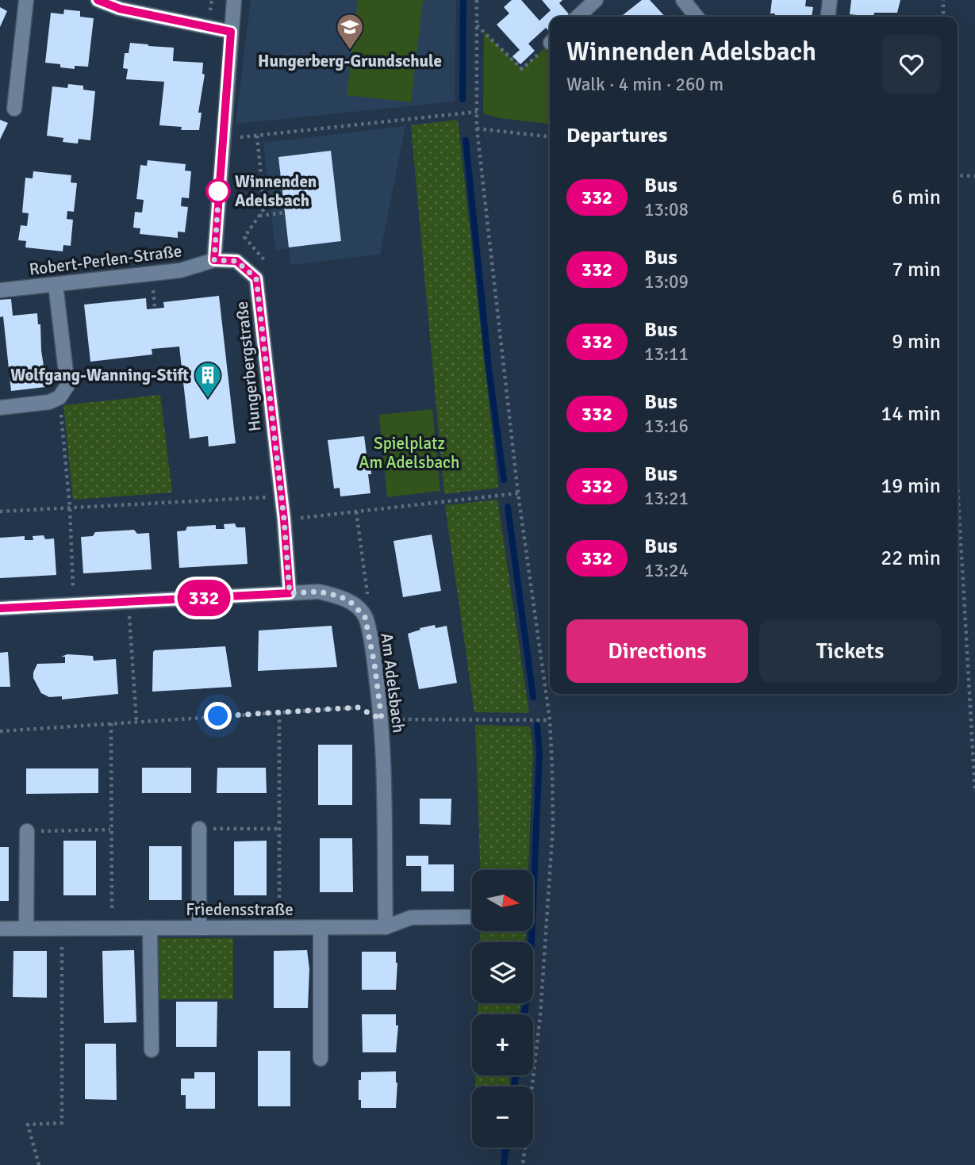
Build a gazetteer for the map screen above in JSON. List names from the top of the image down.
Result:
{
  "streets": {
    "street": [
      "Robert-Perlen-Straße",
      "Hungerbergstraße",
      "Am Adelsbach",
      "Friedensstraße"
    ]
  },
  "crossings": [
    ["Robert-Perlen-Straße", "Hungerbergstraße"],
    ["Hungerbergstraße", "Am Adelsbach"],
    ["Am Adelsbach", "Friedensstraße"]
  ],
  "parks": ["Spielplatz Am Adelsbach"],
  "places": {
    "school or university": ["Hungerberg-Grundschule"],
    "other": ["Winnenden Adelsbach"],
    "building": ["Wolfgang-Wanning-Stift"]
  },
  "lines": ["bus line 332"],
  "north": "right",
  "page": {
    "on_map": "332",
    "heading": [
      ["Winnenden Adelsbach", "Walk · 4 min · 260 m"],
      "Departures"
    ],
    "list": [
      {
        "mark": "332",
        "name": "Bus",
        "note": "13:08",
        "value": "6 min"
      },
      {
        "mark": "332",
        "name": "Bus",
        "note": "13:09",
        "value": "7 min"
      },
      {
        "mark": "332",
        "name": "Bus",
        "note": "13:11",
        "value": "9 min"
      },
      {
        "mark": "332",
        "name": "Bus",
        "note": "13:16",
        "value": "14 min"
      },
      {
        "mark": "332",
        "name": "Bus",
        "note": "13:21",
        "value": "19 min"
      },
      {
        "mark": "332",
        "name": "Bus",
        "note": "13:24",
        "value": "22 min"
      }
    ],
    "buttons": ["Directions", "Tickets"],
    "map_buttons": ["+", "−"]
  }
}
